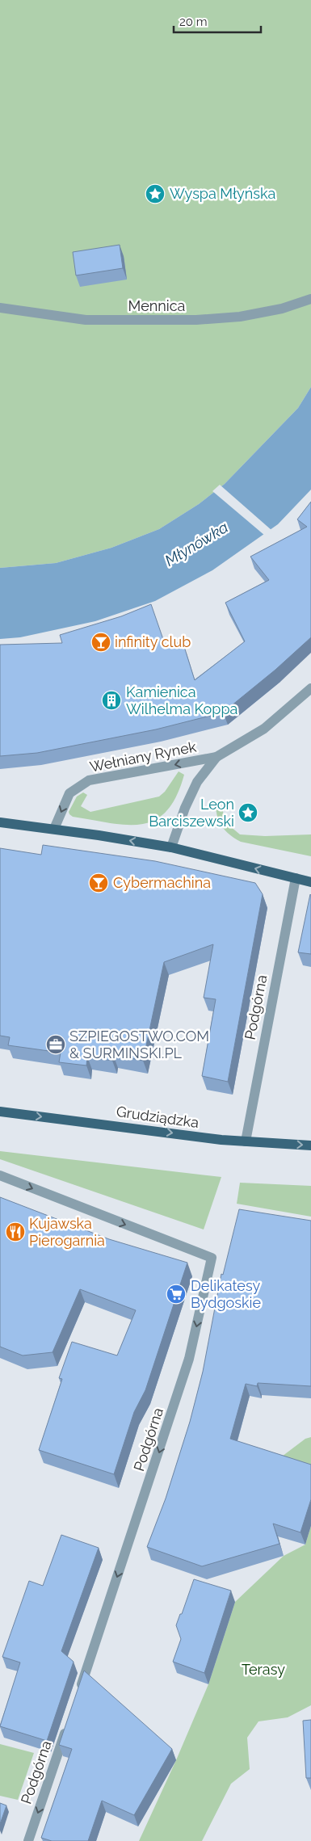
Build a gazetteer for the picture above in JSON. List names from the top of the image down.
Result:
{
  "streets": {
    "main road": ["Grudziądzka"],
    "street": ["Mennica", "Wełniany Rynek", "Podgórna"]
  },
  "crossings": [
    ["Podgórna", "Grudziądzka"]
  ],
  "one_way": ["Wełniany Rynek", "Grudziądzka"],
  "water": ["Młynówka"],
  "parks": ["Terasy"],
  "places": {
    "place": ["Wyspa Młyńska", "Leon Barciszewski"],
    "bar": ["infinity club", "Cybermachina"],
    "building": ["Kamienica Wilhelma Koppa"],
    "office": ["SZPIEGOSTWO.COM & SURMINSKI.PL"],
    "restaurant": ["Kujawska Pierogarnia"],
    "supermarket": ["Delikatesy Bydgoskie"]
  },
  "scale_bar": "20 m"
}
